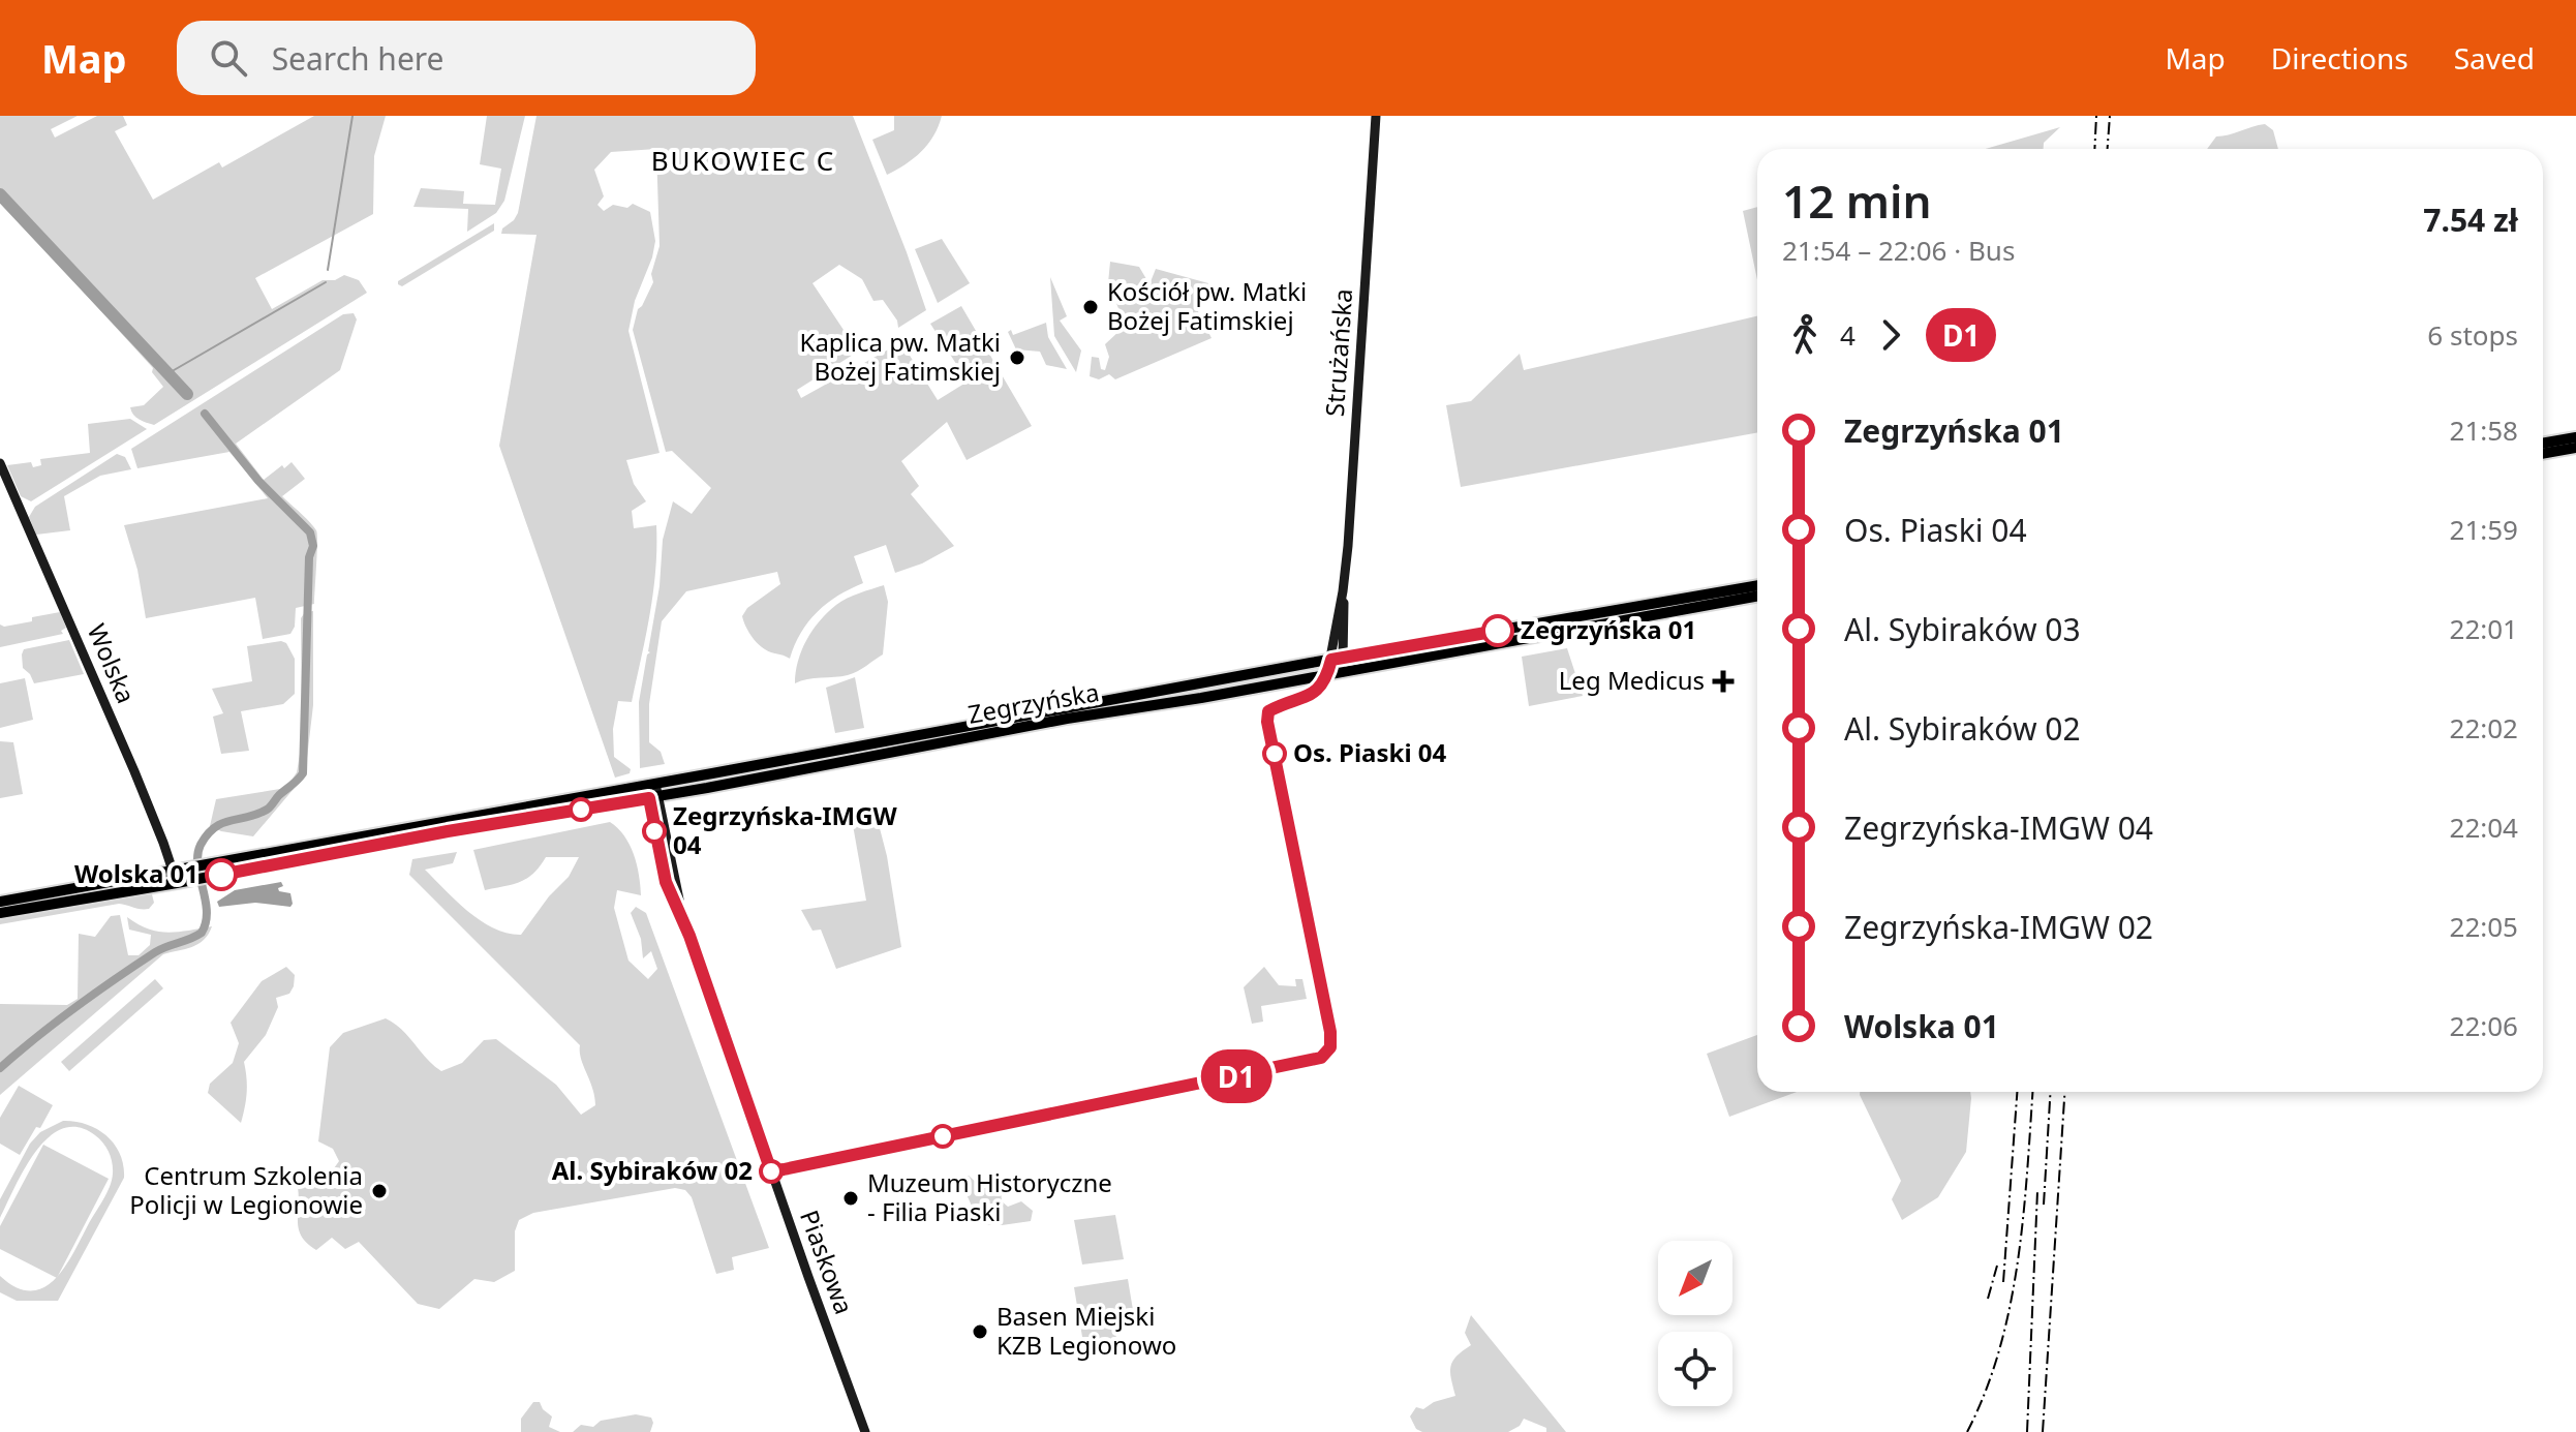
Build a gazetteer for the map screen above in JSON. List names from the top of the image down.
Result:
{
  "streets": {
    "main road": ["Zegrzyńska"],
    "street": ["Strużańska", "Wolska", "Piaskowa"]
  },
  "crossings": [
    ["Strużańska", "Zegrzyńska"],
    ["Zegrzyńska", "Piaskowa"]
  ],
  "districts": ["BUKOWIEC C"],
  "places": {
    "other": [
      "Kościół pw. Matki Bożej Fatimskiej",
      "Kaplica pw. Matki Bożej Fatimskiej",
      "Zegrzyńska 01",
      "Os. Piaski 04",
      "Zegrzyńska-IMGW 04",
      "Wolska 01",
      "Al. Sybiraków 02",
      "Centrum Szkolenia Policji w Legionowie",
      "Muzeum Historyczne - Filia Piaski",
      "Basen Miejski KZB Legionowo"
    ],
    "health": ["Leg Medicus"]
  },
  "lines": ["bus line D1"],
  "north": "bottom left",
  "page": {
    "header": "Map",
    "search": "Search here",
    "nav": ["Map", "Directions", "Saved"],
    "on_map": "D1",
    "heading": ["12 min", "21:54 – 22:06 · Bus", "7.54 zł"],
    "legs": ["4", "D1", "6 stops"],
    "list": [
      {
        "name": "Zegrzyńska 01",
        "value": "21:58"
      },
      {
        "name": "Os. Piaski 04",
        "value": "21:59"
      },
      {
        "name": "Al. Sybiraków 03",
        "value": "22:01"
      },
      {
        "name": "Al. Sybiraków 02",
        "value": "22:02"
      },
      {
        "name": "Zegrzyńska-IMGW 04",
        "value": "22:04"
      },
      {
        "name": "Zegrzyńska-IMGW 02",
        "value": "22:05"
      },
      {
        "name": "Wolska 01",
        "value": "22:06"
      }
    ]
  }
}
